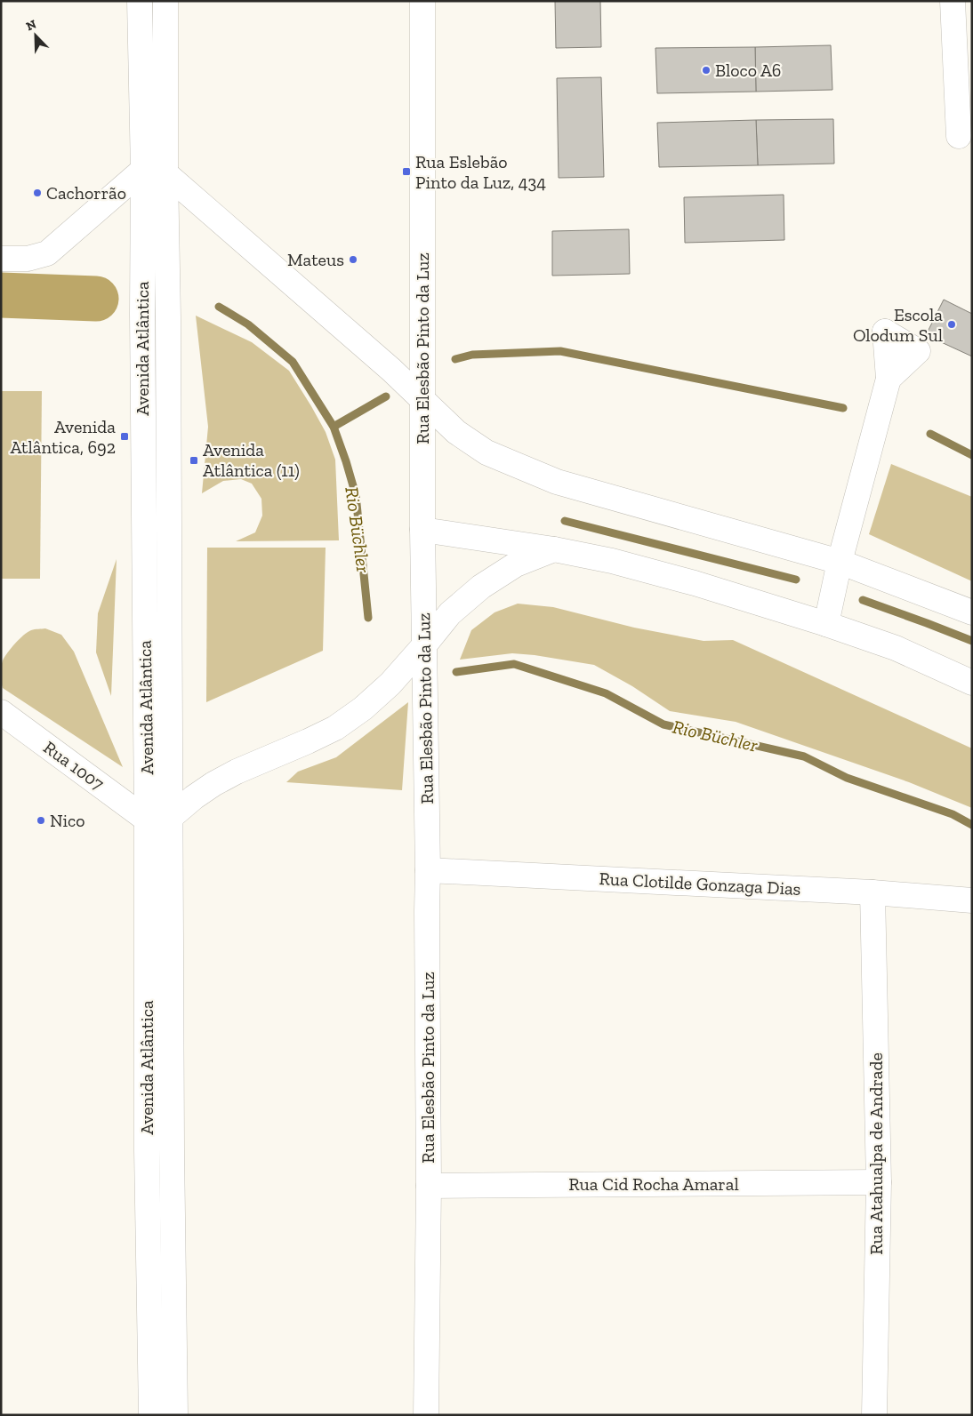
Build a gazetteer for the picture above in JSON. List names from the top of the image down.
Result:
{
  "streets": {
    "street": [
      "Avenida Atlântica",
      "Rua Elesbão Pinto da Luz",
      "Rua 1007",
      "Rua Clotilde Gonzaga Dias",
      "Rua Atahualpa de Andrade",
      "Rua Cid Rocha Amaral"
    ]
  },
  "crossings": [
    ["Avenida Atlântica", "Rua 1007"],
    ["Rua Elesbão Pinto da Luz", "Rua Clotilde Gonzaga Dias"],
    ["Rua Elesbão Pinto da Luz", "Rua Cid Rocha Amaral"],
    ["Rua Clotilde Gonzaga Dias", "Rua Atahualpa de Andrade"],
    ["Rua Atahualpa de Andrade", "Rua Cid Rocha Amaral"]
  ],
  "water": ["Rio Büchler"],
  "places": {
    "other": [
      "Bloco A6",
      "Cachorrão",
      "Mateus",
      "Escola Olodum Sul",
      "Nico"
    ],
    "transit": ["Rua Eslebão Pinto da Luz, 434", "Avenida Atlântica, 692", "Avenida Atlântica (11)"]
  },
  "north": "top left"
}
